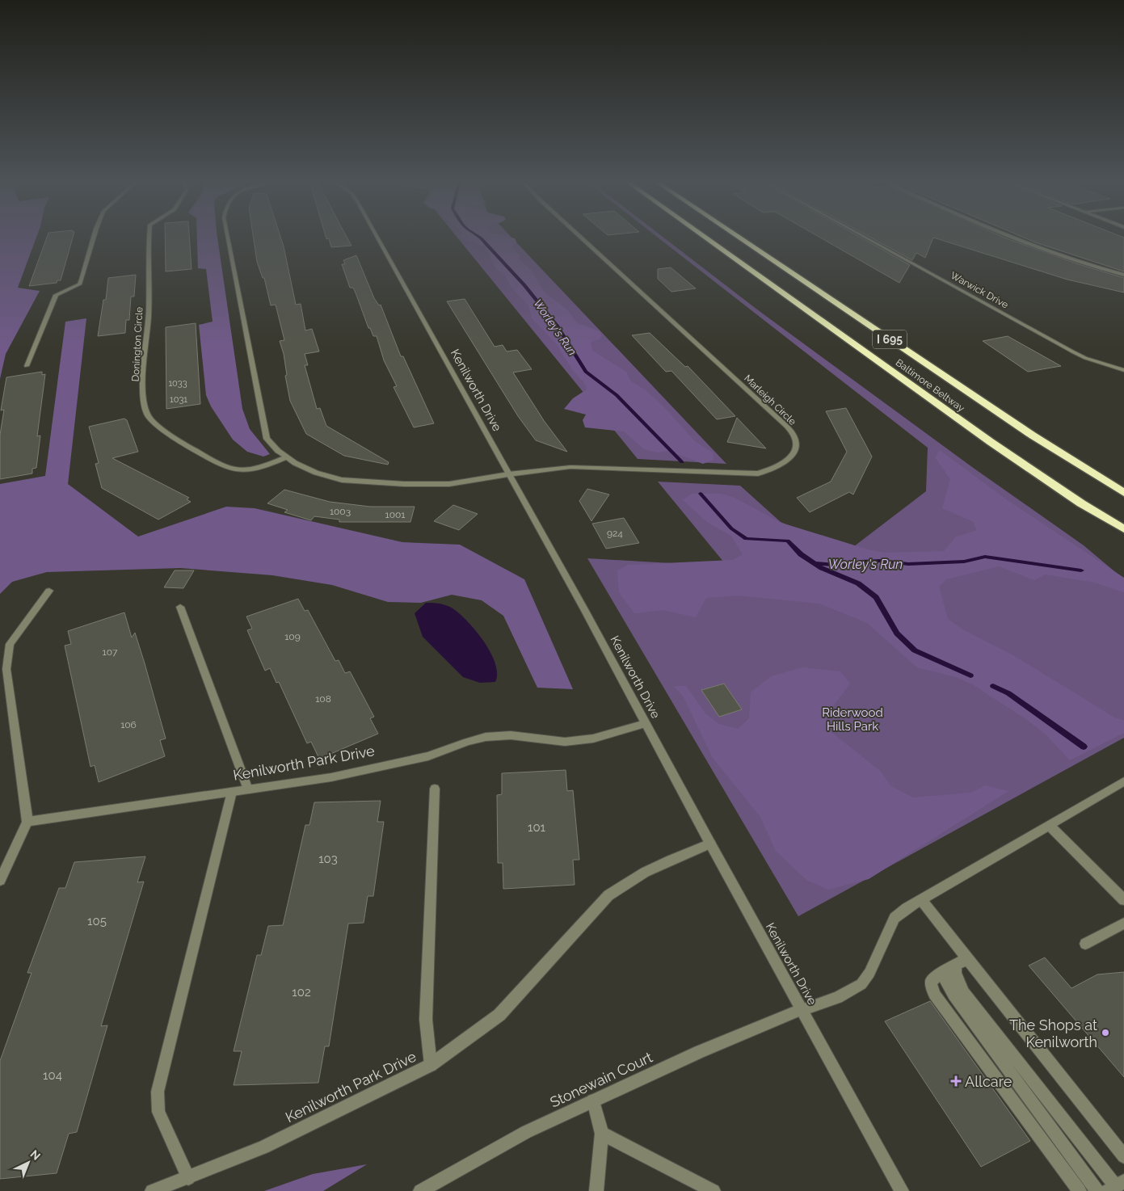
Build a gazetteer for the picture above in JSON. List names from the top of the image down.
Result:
{
  "streets": {
    "highway": ["I 695", "Baltimore Beltway"],
    "street": [
      "Warwick Drive",
      "Donington Circle",
      "Kenilworth Drive",
      "Marleigh Circle",
      "Kenilworth Park Drive",
      "Stonewain Court"
    ]
  },
  "crossings": [
    ["Kenilworth Drive", "Marleigh Circle"],
    ["Kenilworth Drive", "Kenilworth Park Drive"],
    ["Kenilworth Drive", "Stonewain Court"]
  ],
  "water": ["Worley's Run"],
  "parks": ["Riderwood Hills Park"],
  "places": {
    "other": ["The Shops at Kenilworth"],
    "health": ["Allcare"]
  },
  "house_numbers": [
    "1033",
    "1031",
    "1003",
    "1001",
    "924",
    "109",
    "107",
    "108",
    "106",
    "101",
    "103",
    "105",
    "102",
    "104"
  ],
  "north": "top right"
}
